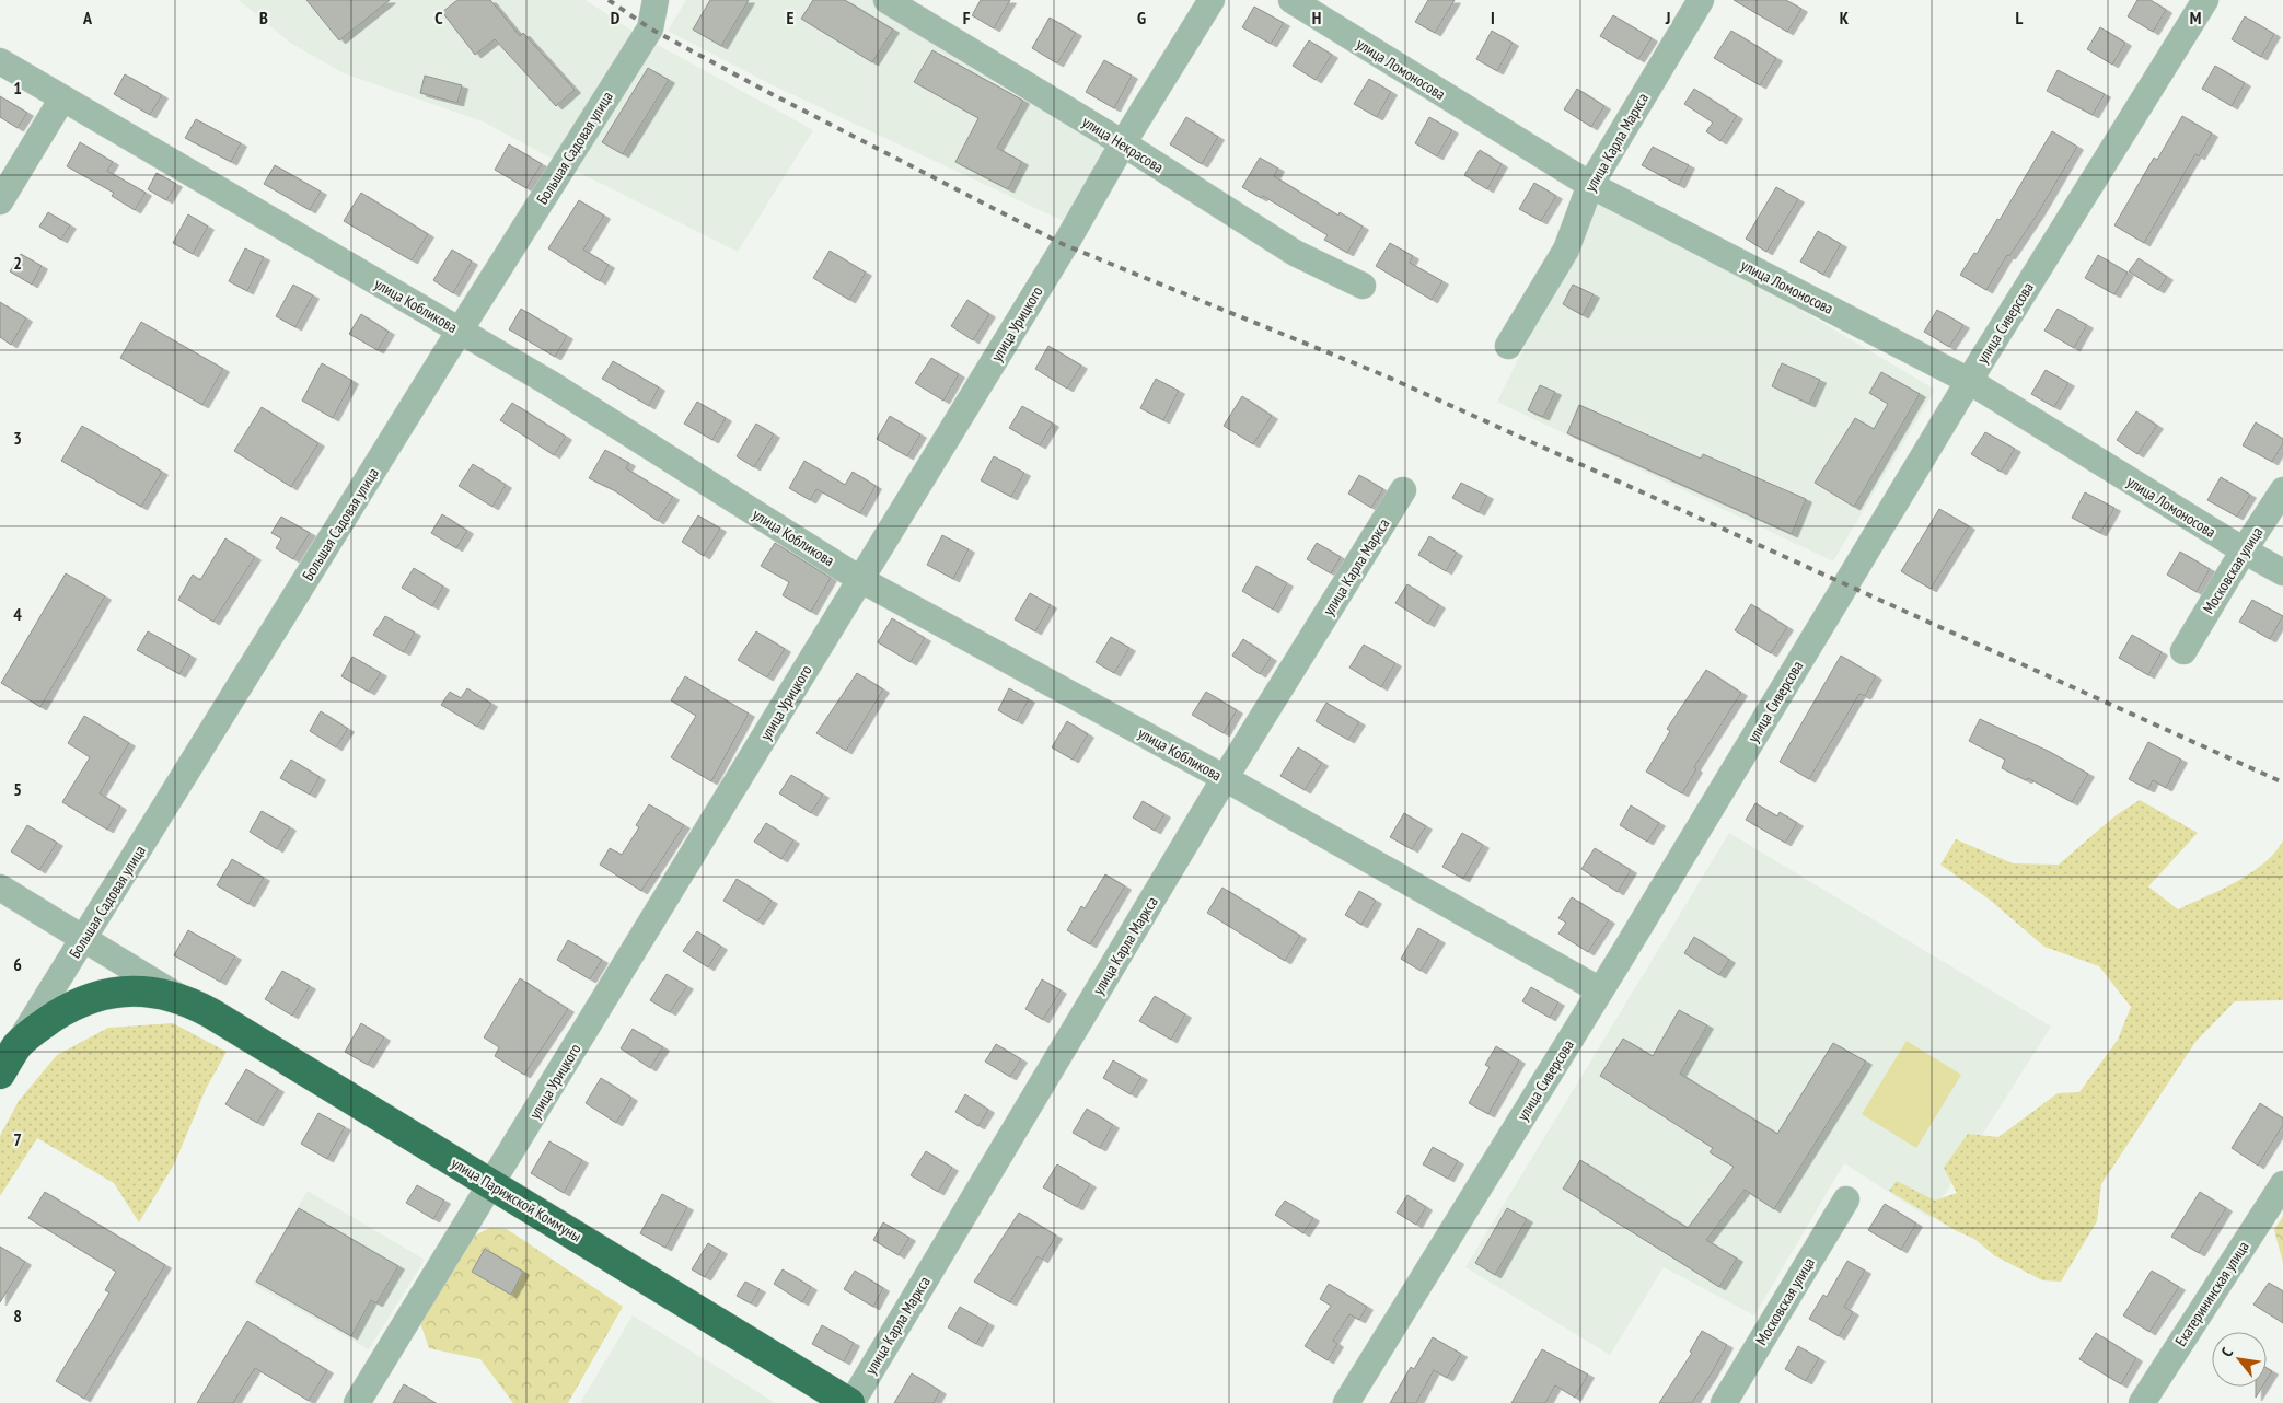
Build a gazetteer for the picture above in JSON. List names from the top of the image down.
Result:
{
  "streets": {
    "highway": ["Большая Садовая улица", "улица Парижской Коммуны"],
    "street": [
      "улица Ломоносова",
      "улица Карла Маркса",
      "улица Некрасова",
      "улица Кобликова",
      "улица Сиверсова",
      "улица Урицкого",
      "Московская улица",
      "Екатерининская улица"
    ]
  },
  "crossings": [
    ["улица Ломоносова", "улица Карла Маркса"],
    ["улица Ломоносова", "улица Сиверсова"],
    ["улица Ломоносова", "Московская улица"],
    ["улица Карла Маркса", "улица Кобликова"],
    ["улица Карла Маркса", "улица Парижской Коммуны"],
    ["улица Некрасова", "улица Урицкого"],
    ["Большая Садовая улица", "улица Кобликова"],
    ["Большая Садовая улица", "улица Парижской Коммуны"],
    ["улица Кобликова", "улица Сиверсова"],
    ["улица Кобликова", "улица Урицкого"],
    ["улица Урицкого", "улица Парижской Коммуны"]
  ],
  "north": "top left",
  "grid": {
    "columns": [
      "A",
      "B",
      "C",
      "D",
      "E",
      "F",
      "G",
      "H",
      "I",
      "J",
      "K",
      "L",
      "M"
    ],
    "rows": [
      "1",
      "2",
      "3",
      "4",
      "5",
      "6",
      "7",
      "8"
    ]
  }
}
